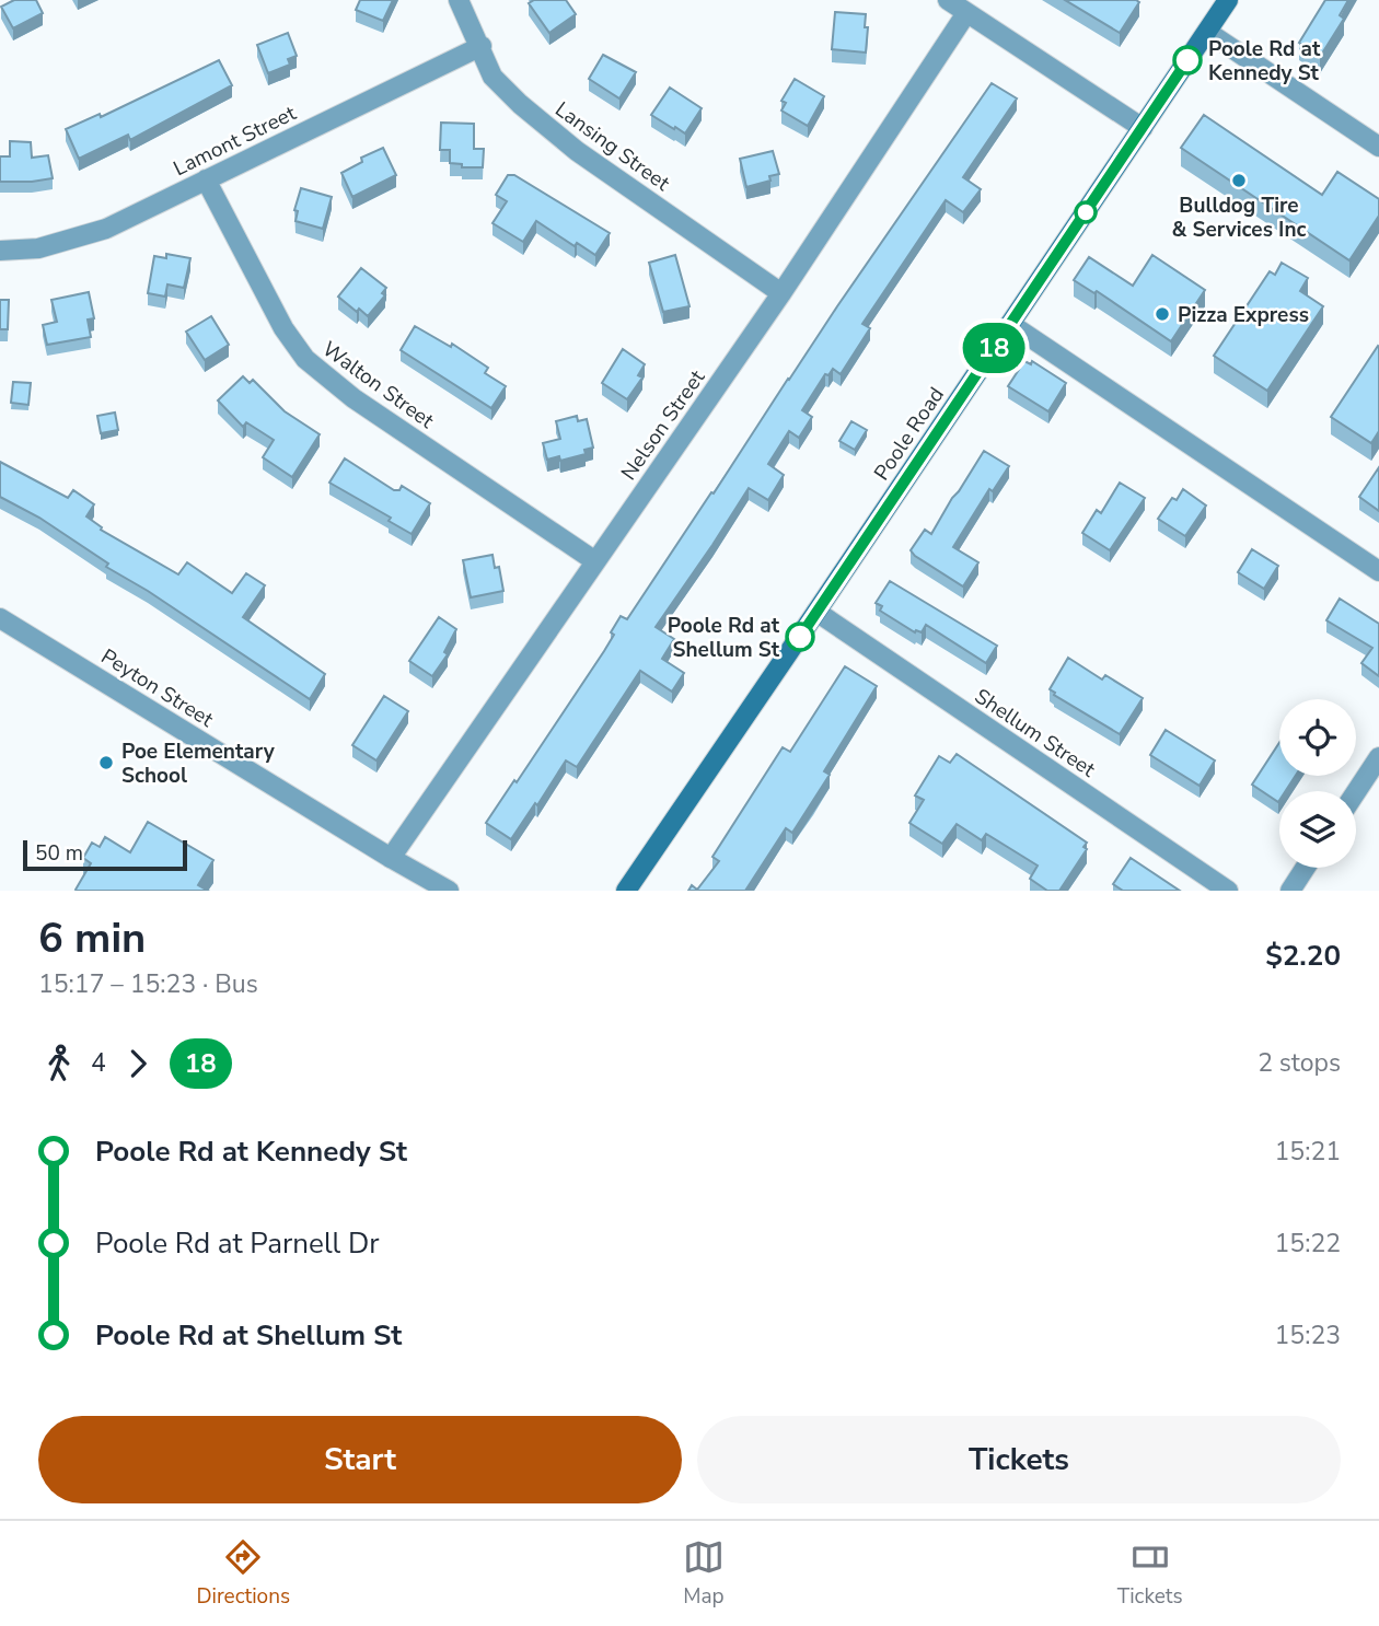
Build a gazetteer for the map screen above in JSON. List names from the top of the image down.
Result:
{
  "streets": {
    "main road": ["Poole Road"],
    "street": [
      "Lamont Street",
      "Lansing Street",
      "Walton Street",
      "Nelson Street",
      "Peyton Street",
      "Shellum Street"
    ]
  },
  "crossings": [
    ["Lamont Street", "Lansing Street"],
    ["Lamont Street", "Walton Street"],
    ["Lansing Street", "Nelson Street"],
    ["Walton Street", "Nelson Street"],
    ["Nelson Street", "Peyton Street"],
    ["Poole Road", "Shellum Street"]
  ],
  "places": [
    "Poole Rd at Kennedy St",
    "Bulldog Tire & Services Inc",
    "Pizza Express",
    "Poole Rd at Shellum St",
    "Poe Elementary School"
  ],
  "lines": ["bus line 18"],
  "scale_bar": "50 m",
  "page": {
    "on_map": "18",
    "scale": "50 m",
    "heading": ["6 min", "15:17 – 15:23 · Bus", "$2.20"],
    "legs": ["4", "18", "2 stops"],
    "list": [
      {
        "name": "Poole Rd at Kennedy St",
        "value": "15:21"
      },
      {
        "name": "Poole Rd at Parnell Dr",
        "value": "15:22"
      },
      {
        "name": "Poole Rd at Shellum St",
        "value": "15:23"
      }
    ],
    "buttons": ["Start", "Tickets"],
    "tabs": ["Directions", "Map", "Tickets"]
  }
}
